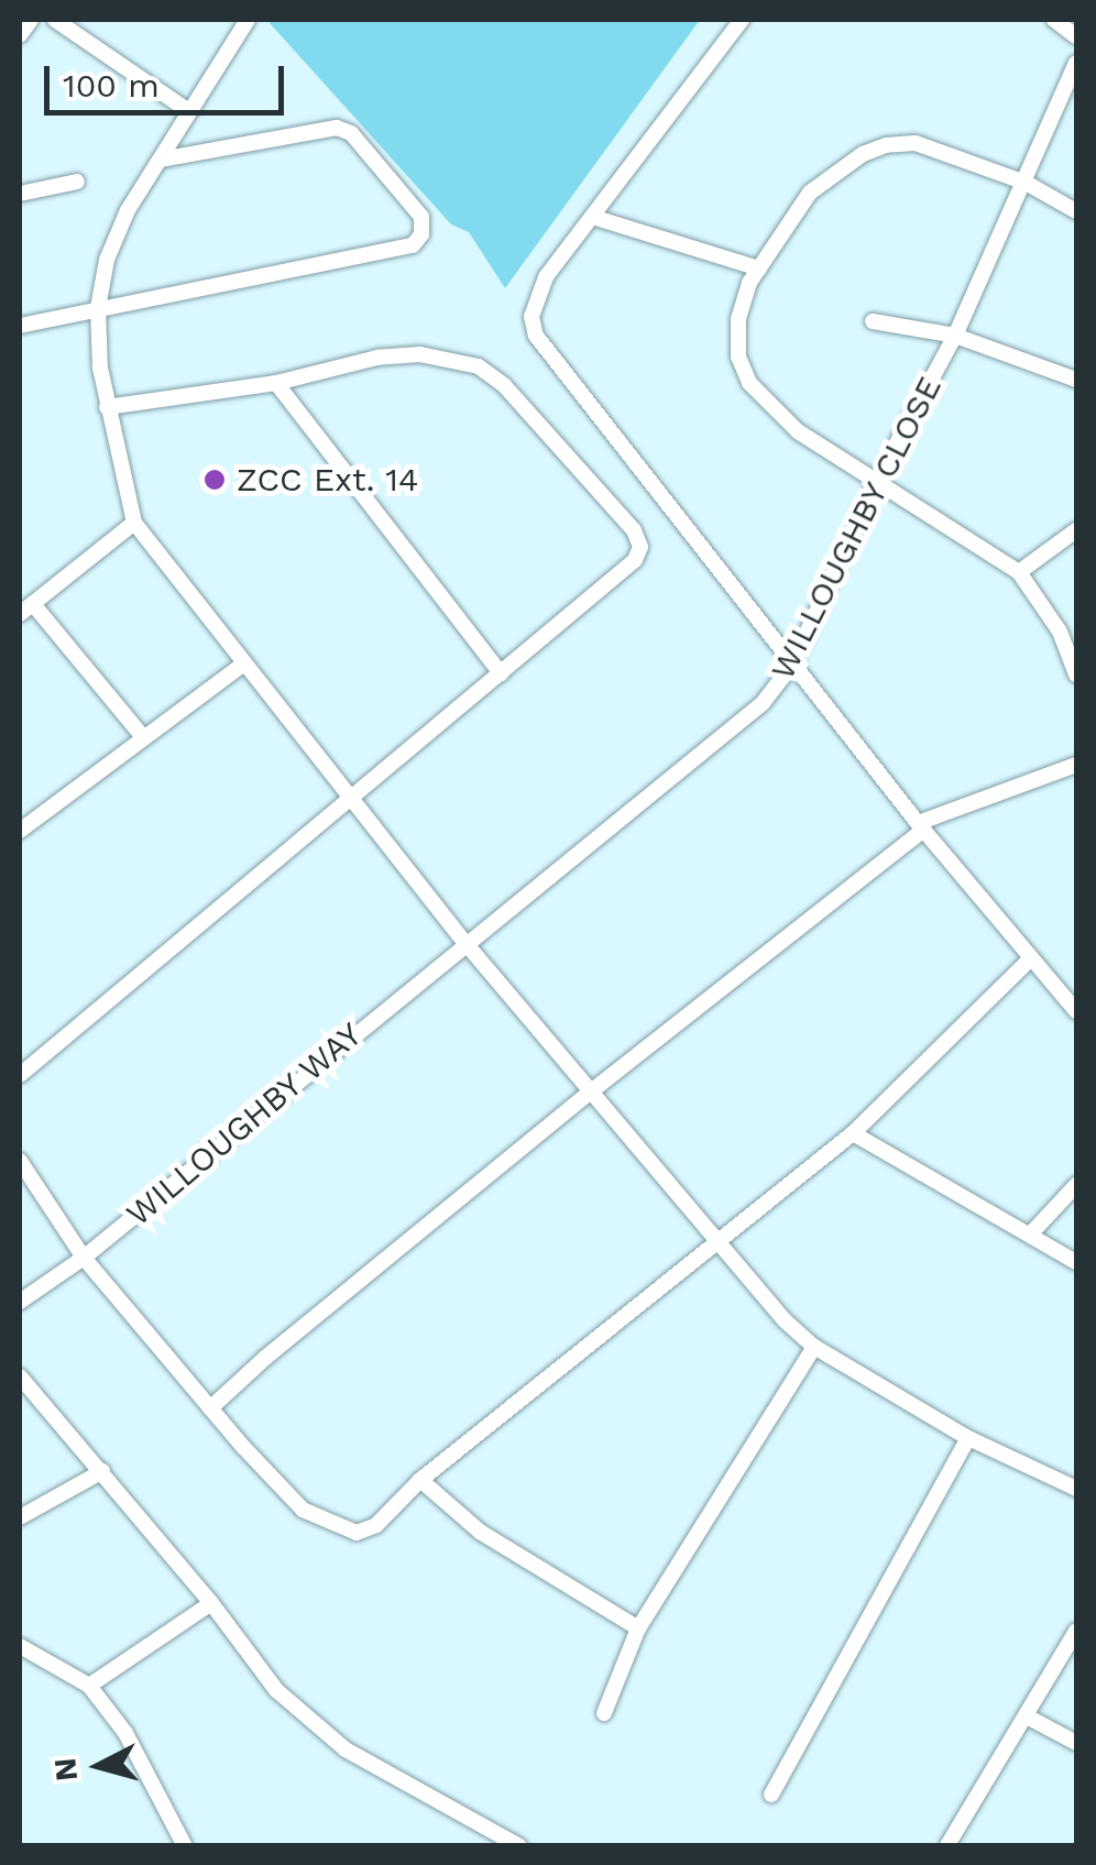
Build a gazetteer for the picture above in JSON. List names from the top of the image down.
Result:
{
  "streets": {
    "street": ["WILLOUGHBY CLOSE", "WILLOUGHBY WAY"]
  },
  "crossings": [
    ["WILLOUGHBY CLOSE", "WILLOUGHBY WAY"]
  ],
  "places": ["ZCC Ext. 14"],
  "scale_bar": "100 m",
  "north": "left"
}
